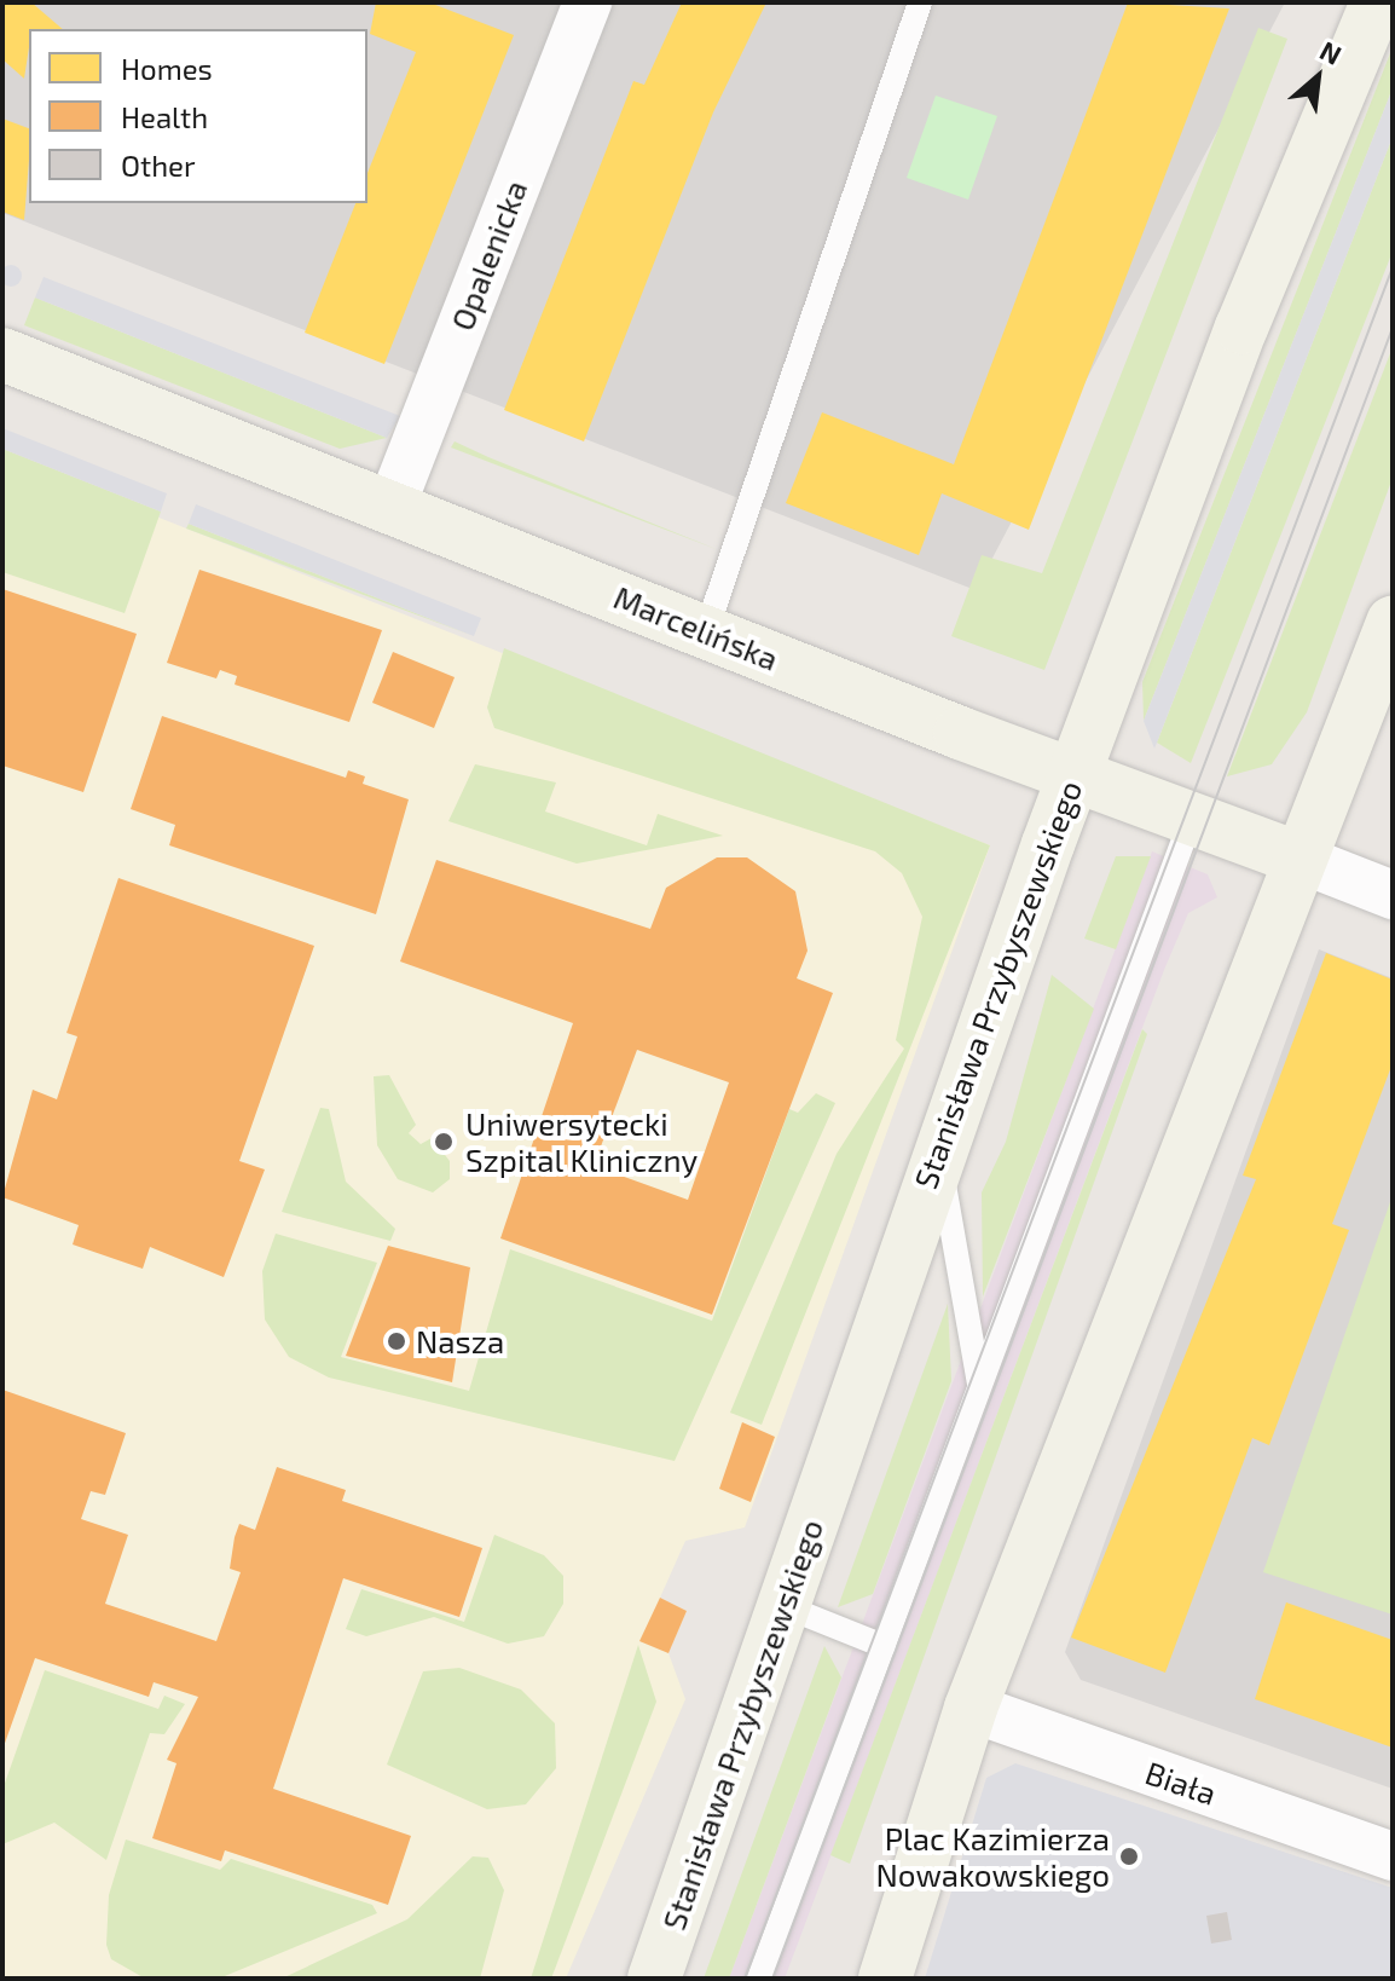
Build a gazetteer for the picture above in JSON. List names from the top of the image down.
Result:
{
  "streets": {
    "main road": ["Marcelińska", "Stanisława Przybyszewskiego"],
    "street": ["Opalenicka", "Biała"]
  },
  "crossings": [
    ["Opalenicka", "Marcelińska"],
    ["Marcelińska", "Stanisława Przybyszewskiego"]
  ],
  "places": ["Uniwersytecki Szpital Kliniczny", "Nasza", "Plac Kazimierza Nowakowskiego"],
  "legend": ["Homes", "Health", "Other"],
  "north": "top right"
}
